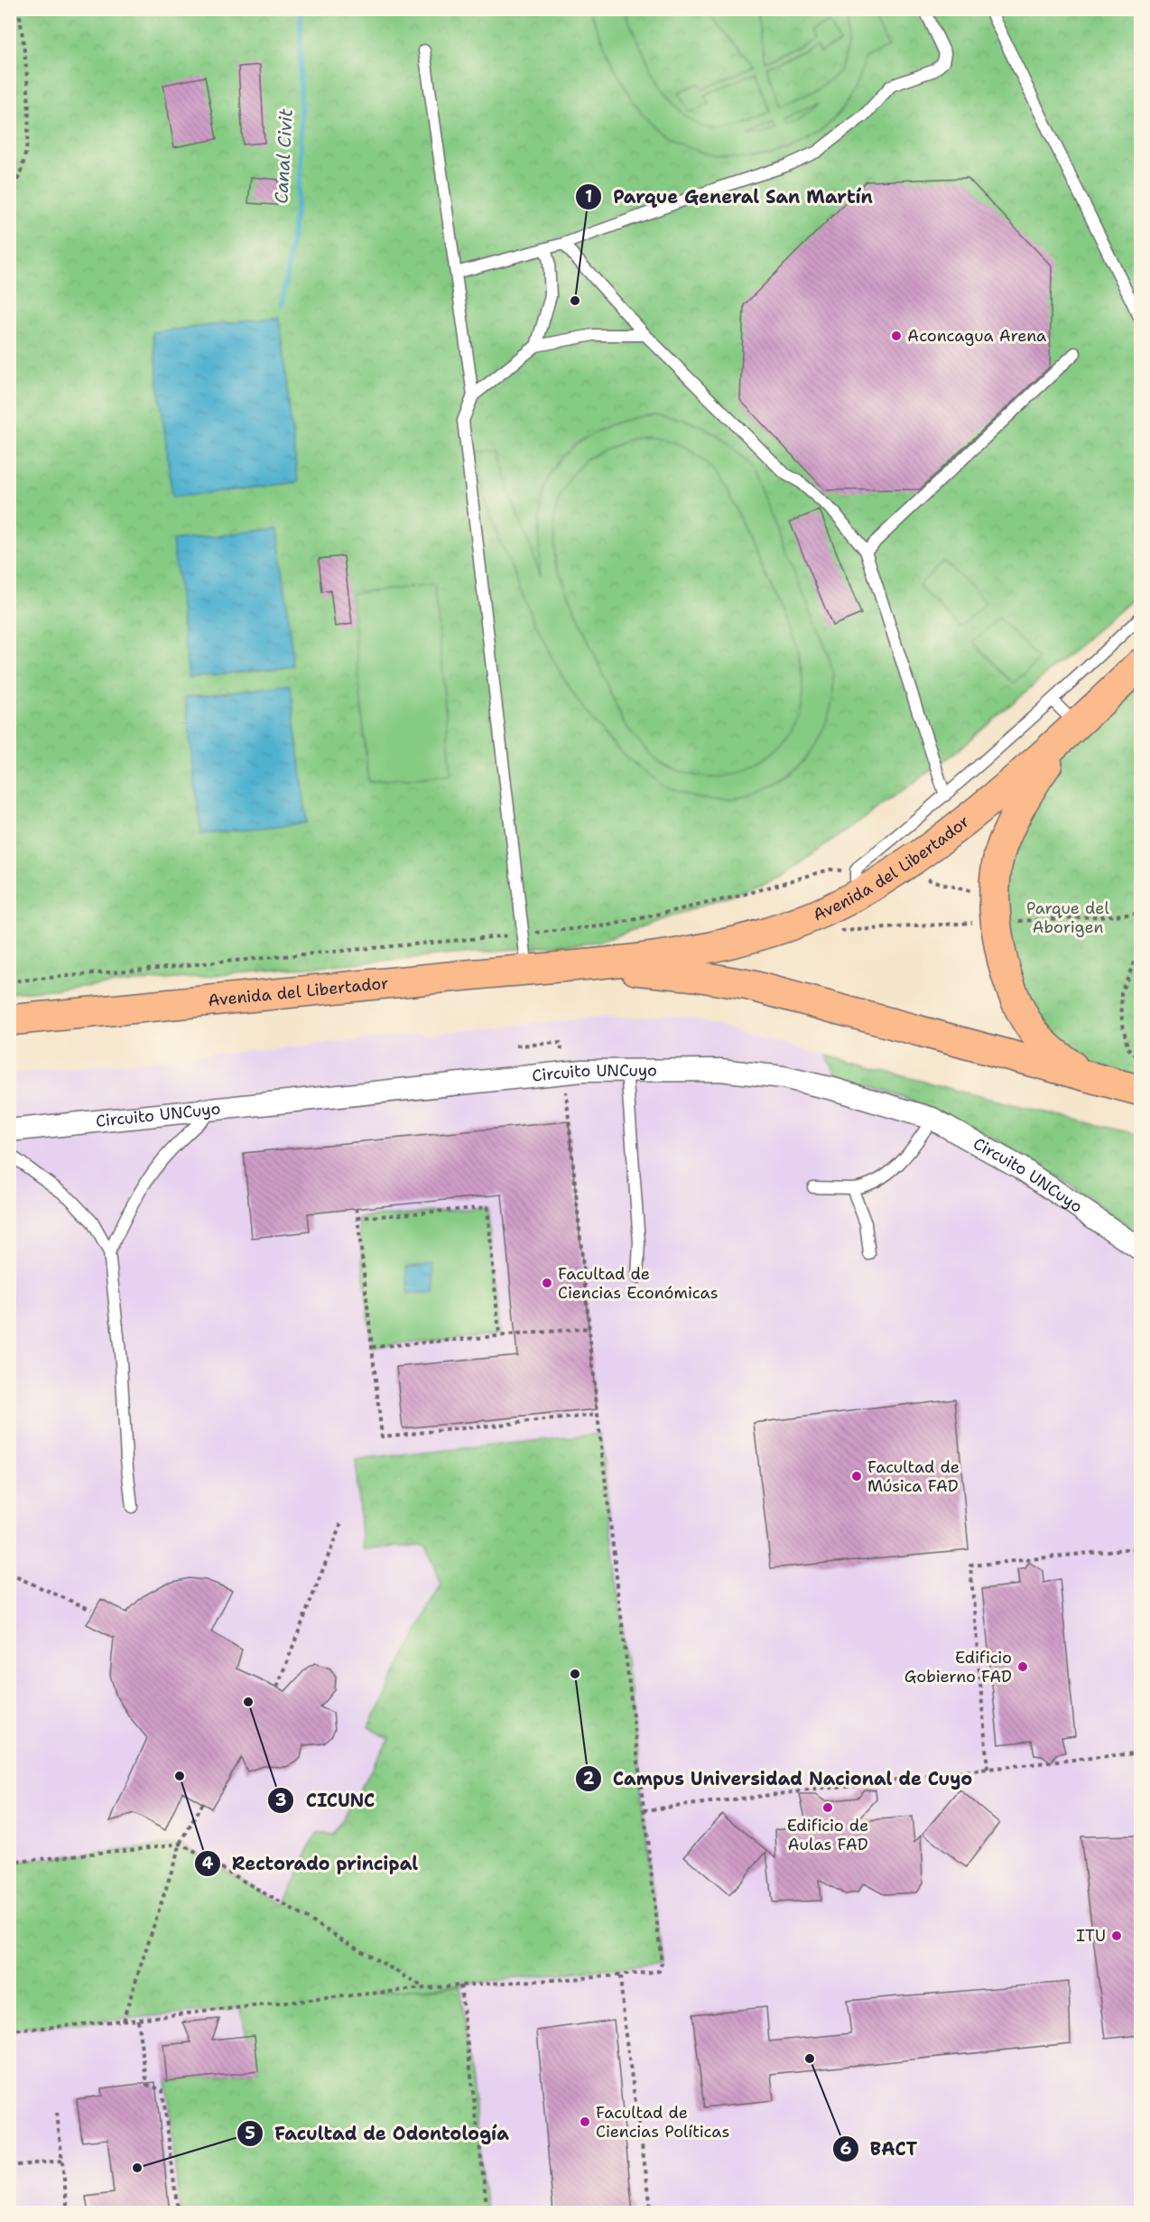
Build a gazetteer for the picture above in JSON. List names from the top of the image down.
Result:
{
  "streets": {
    "main road": ["Avenida del Libertador"],
    "street": ["Circuito UNCuyo"]
  },
  "water": ["Canal Civit"],
  "parks": ["Parque del Aborigen"],
  "places": [
    "Parque General San Martín",
    "Aconcagua Arena",
    "Facultad de Ciencias Económicas",
    "Facultad de Música FAD",
    "Edificio Gobierno FAD",
    "Campus Universidad Nacional de Cuyo",
    "CICUNC",
    "Rectorado principal",
    "Edificio de Aulas FAD",
    "ITU",
    "BACT",
    "Facultad de Ciencias Políticas",
    "Facultad de Odontología"
  ]
}
